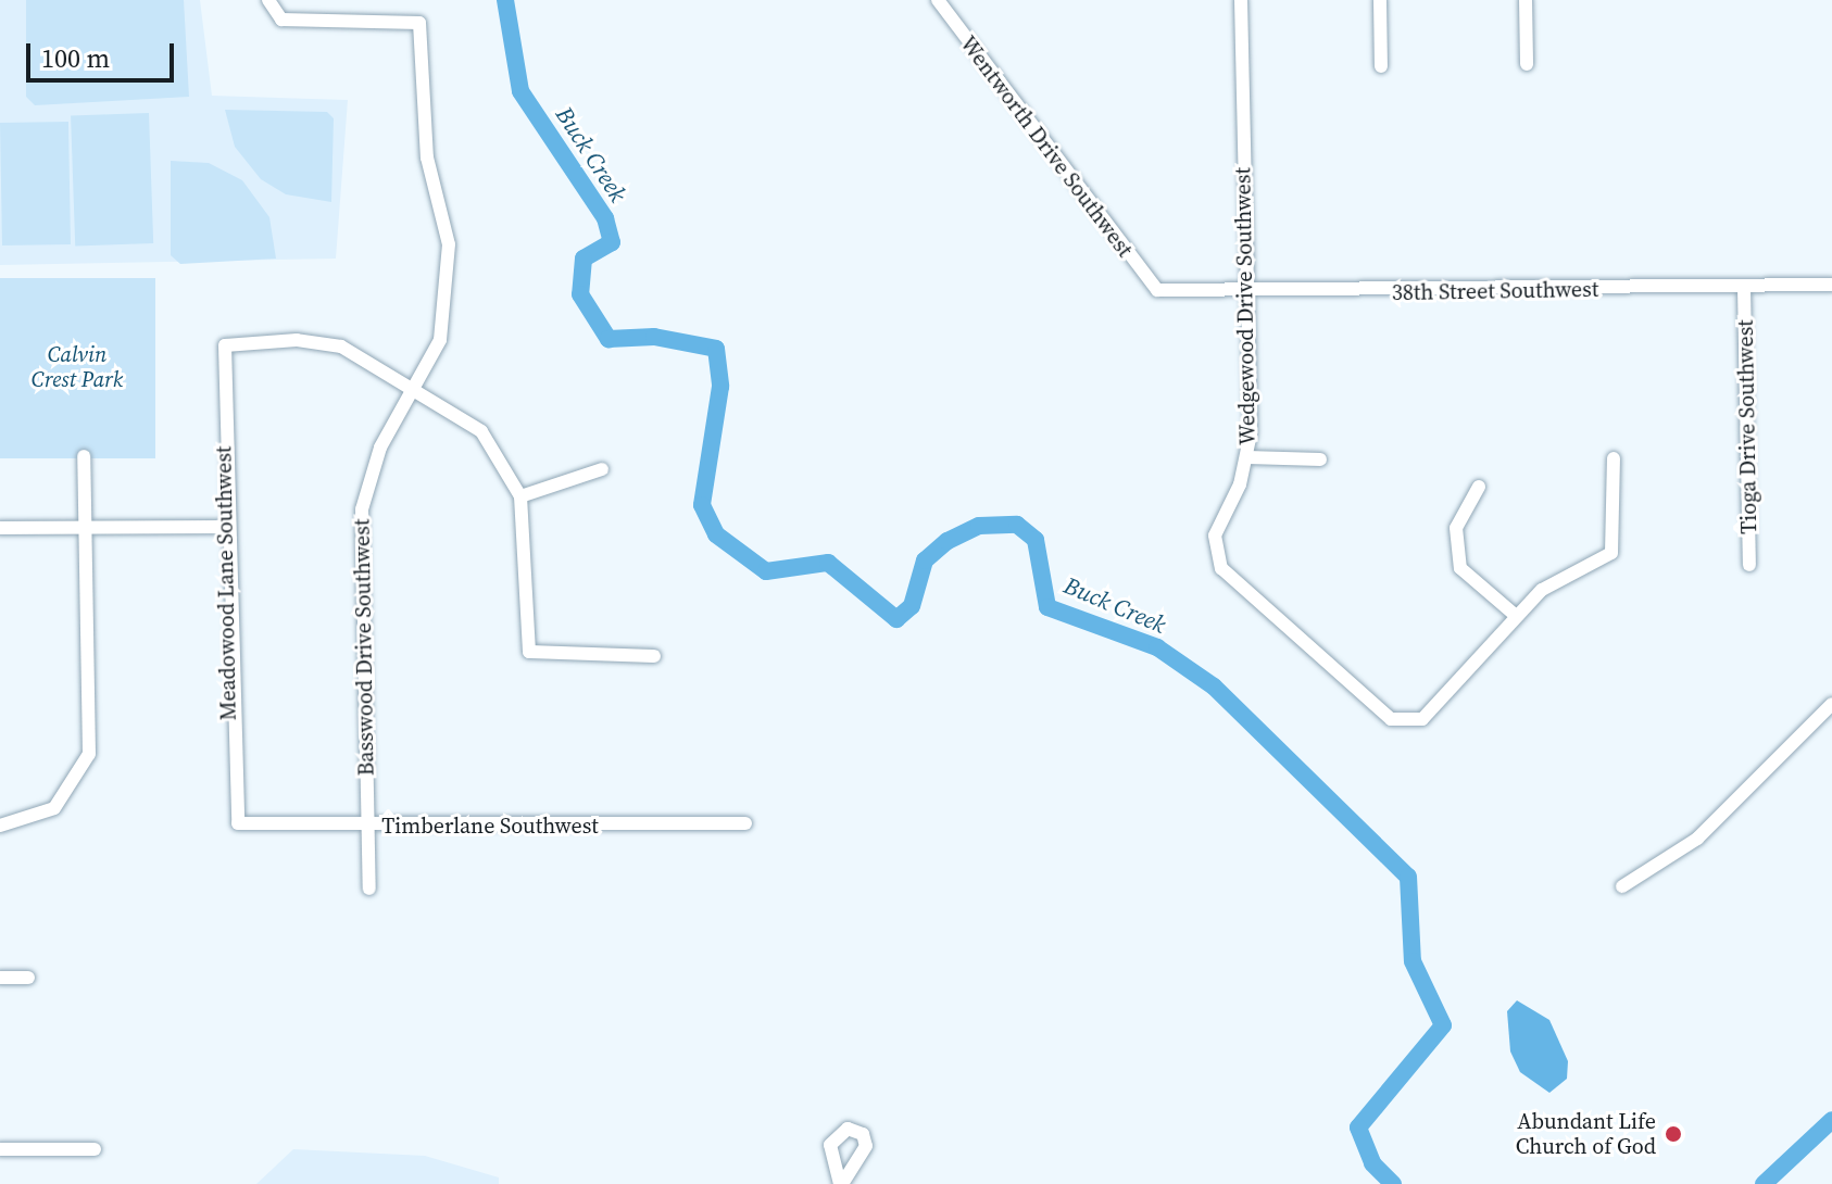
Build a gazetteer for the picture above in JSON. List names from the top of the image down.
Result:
{
  "streets": {
    "street": [
      "Wentworth Drive Southwest",
      "38th Street Southwest",
      "Wedgewood Drive Southwest",
      "Tioga Drive Southwest",
      "Meadowood Lane Southwest",
      "Basswood Drive Southwest",
      "Timberlane Southwest"
    ]
  },
  "crossings": [
    ["Wentworth Drive Southwest", "38th Street Southwest"],
    ["38th Street Southwest", "Wedgewood Drive Southwest"],
    ["38th Street Southwest", "Tioga Drive Southwest"],
    ["Meadowood Lane Southwest", "Basswood Drive Southwest"],
    ["Meadowood Lane Southwest", "Timberlane Southwest"],
    ["Basswood Drive Southwest", "Timberlane Southwest"]
  ],
  "water": ["Buck Creek"],
  "parks": ["Calvin Crest Park"],
  "places": ["Abundant Life Church of God"],
  "scale_bar": "100 m"
}
